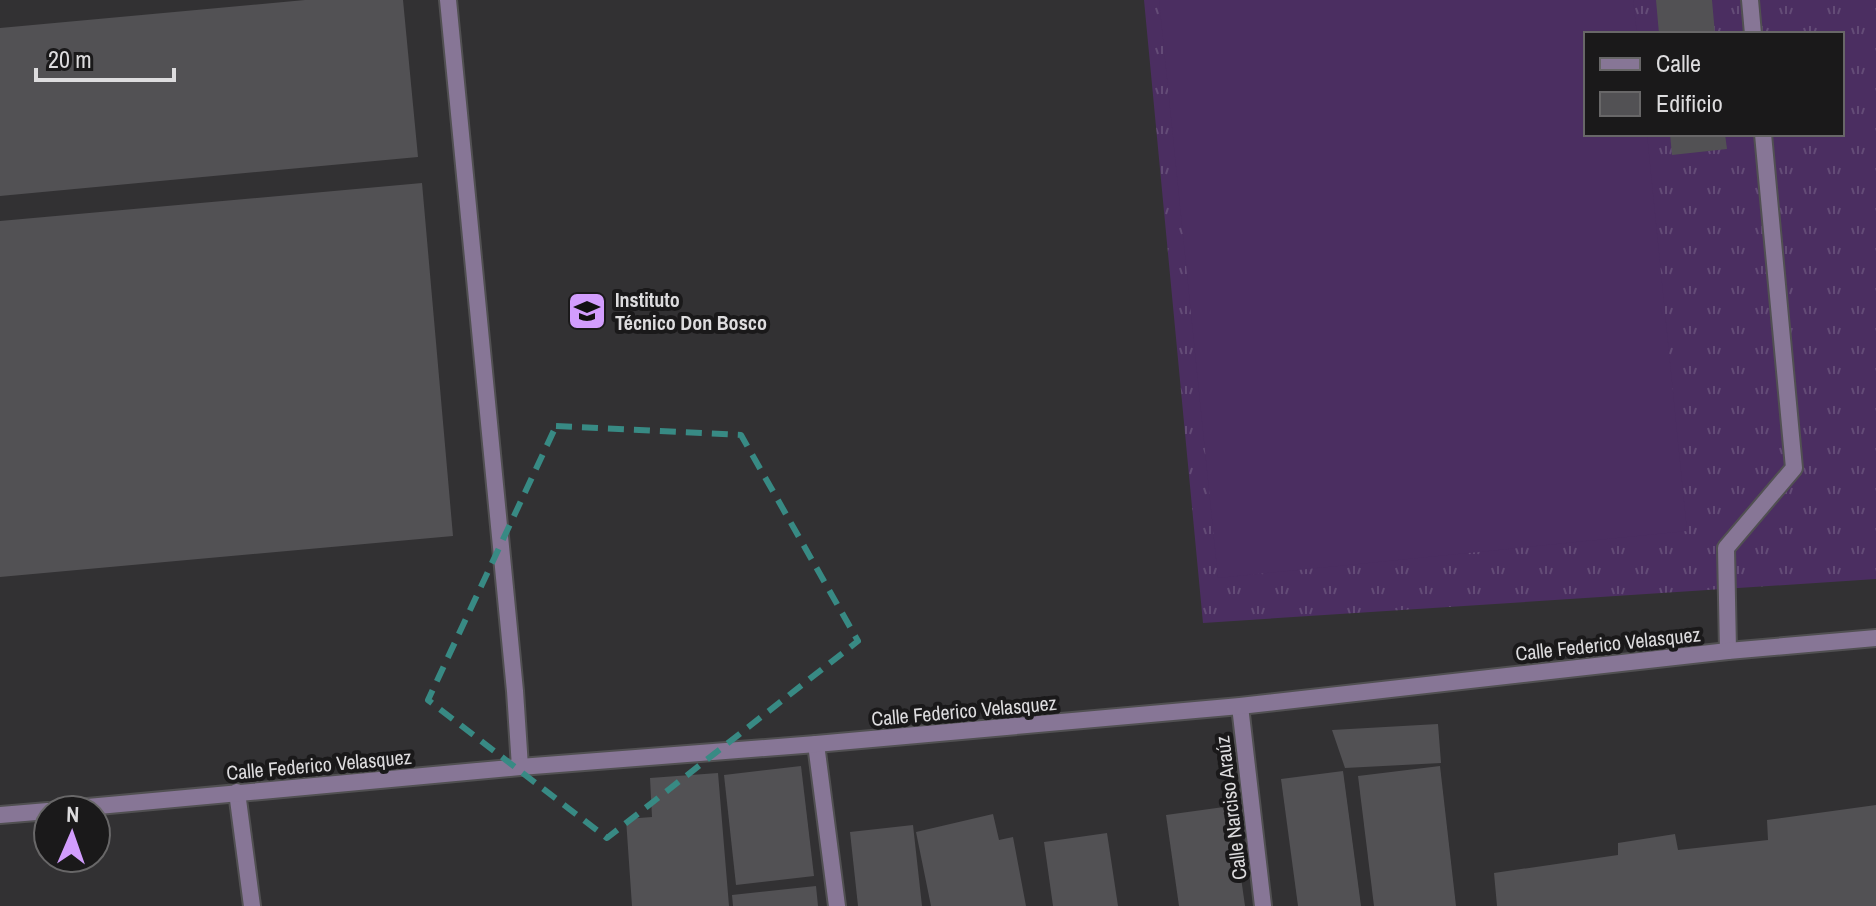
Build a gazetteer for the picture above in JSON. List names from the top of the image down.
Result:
{
  "streets": {
    "street": ["Calle Federico Velasquez", "Calle Narciso Araúz"]
  },
  "crossings": [
    ["Calle Federico Velasquez", "Calle Narciso Araúz"]
  ],
  "places": {
    "school or university": ["Instituto Técnico Don Bosco"]
  },
  "legend": ["Calle", "Edificio"],
  "scale_bar": "20 m",
  "north": "top"
}
